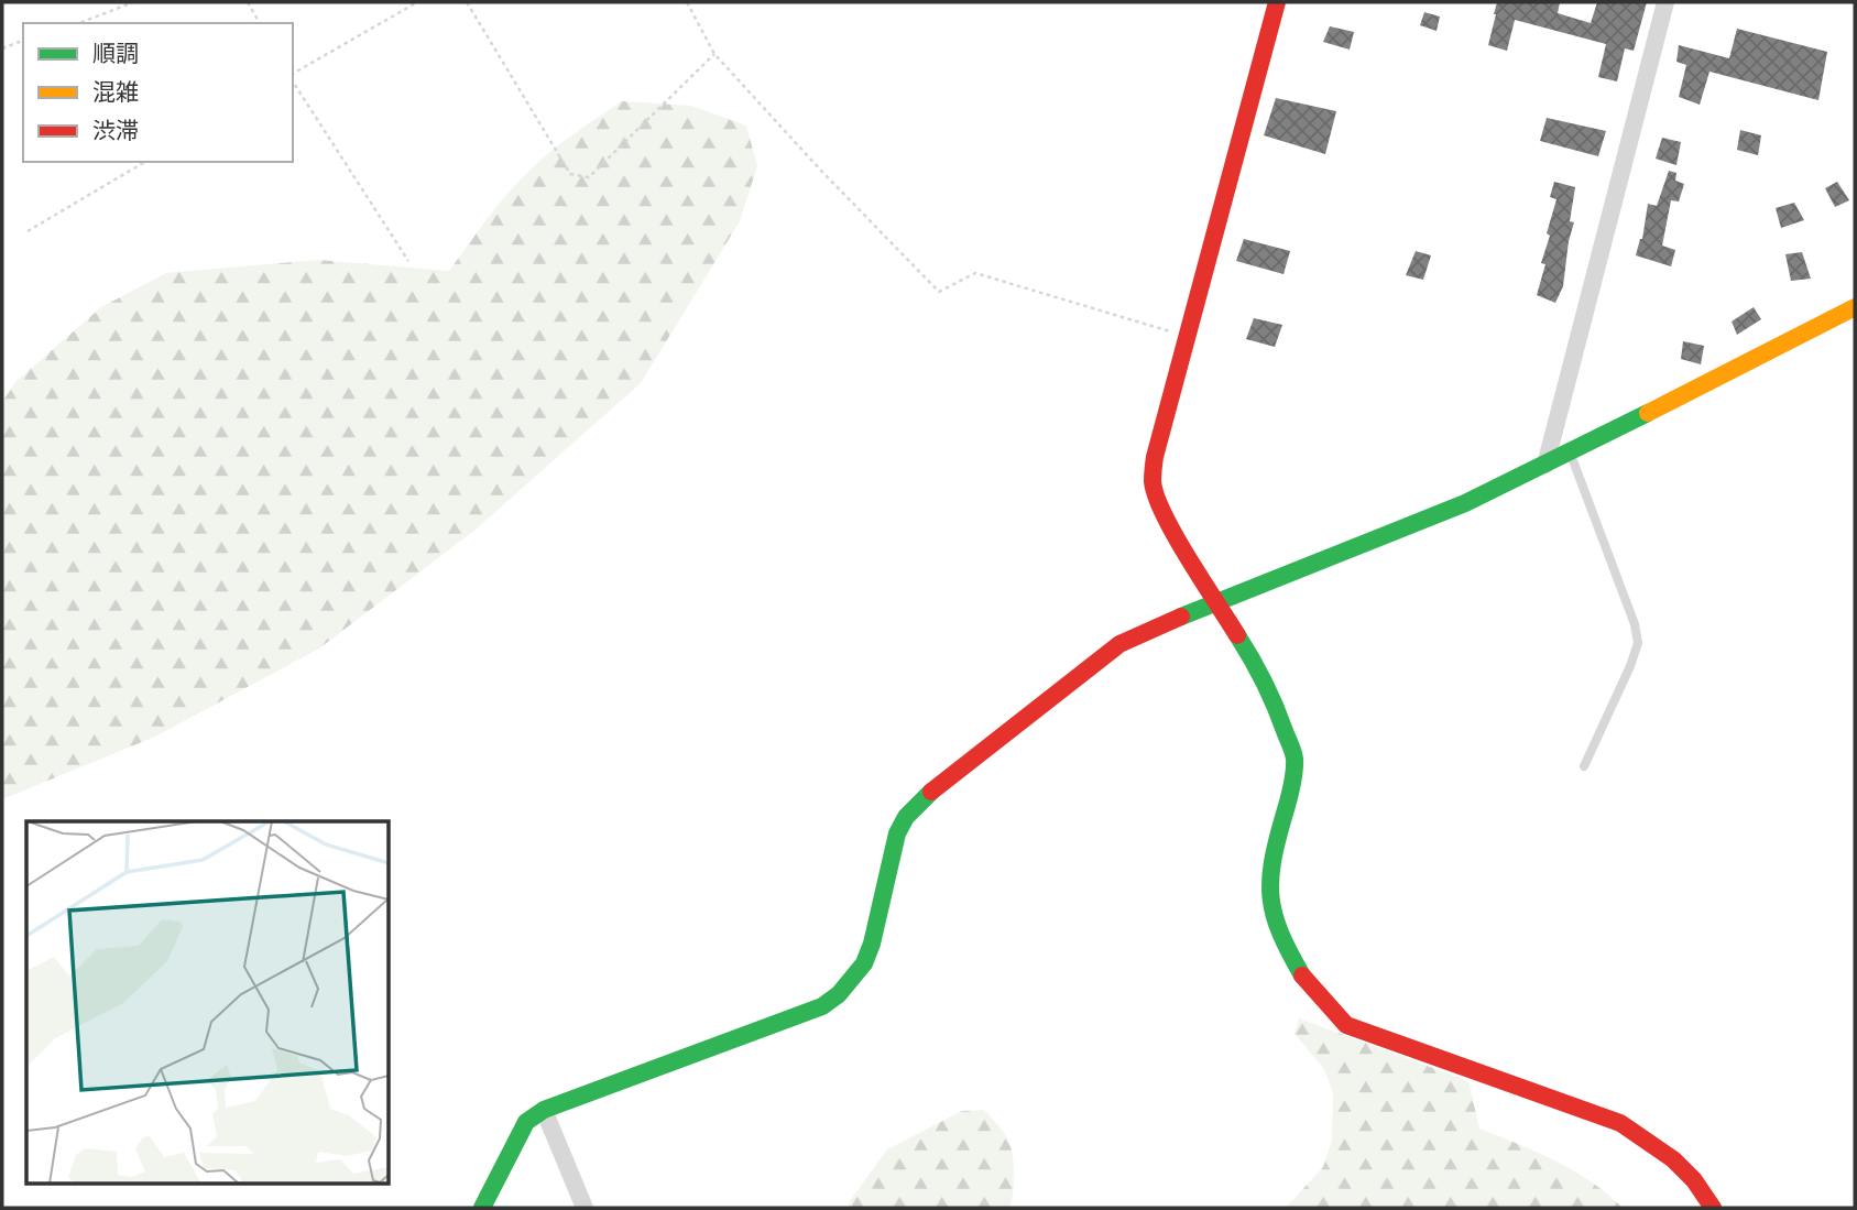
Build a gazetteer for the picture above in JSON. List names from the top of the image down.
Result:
{
  "legend": ["順調", "混雑", "渋滞"]
}
